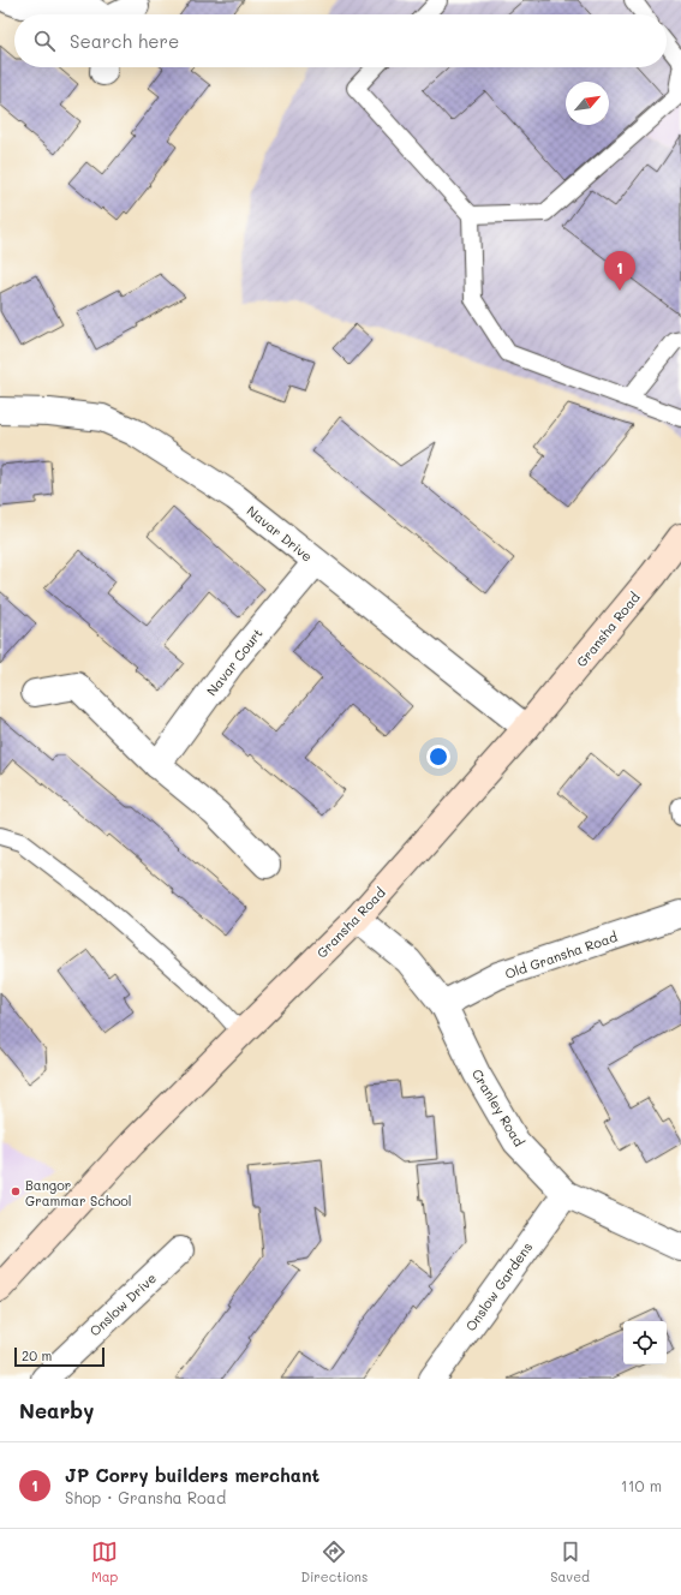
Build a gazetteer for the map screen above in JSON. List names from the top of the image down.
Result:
{
  "streets": {
    "street": [
      "Navar Drive",
      "Gransha Road",
      "Navar Court",
      "Old Gransha Road",
      "Cranley Road",
      "Onslow Gardens",
      "Onslow Drive"
    ]
  },
  "crossings": [
    ["Navar Drive", "Gransha Road"],
    ["Navar Drive", "Navar Court"],
    ["Gransha Road", "Cranley Road"],
    ["Old Gransha Road", "Cranley Road"],
    ["Cranley Road", "Onslow Gardens"]
  ],
  "places": ["Bangor Grammar School"],
  "scale_bar": "20 m",
  "north": "top right",
  "page": {
    "search": "Search here",
    "pins": "1",
    "scale": "20 m",
    "heading": "Nearby",
    "list": [
      {
        "mark": "1",
        "name": "JP Corry builders merchant",
        "note": "Shop · Gransha Road",
        "value": "110 m"
      }
    ],
    "nav": ["Map", "Directions", "Saved"]
  }
}
